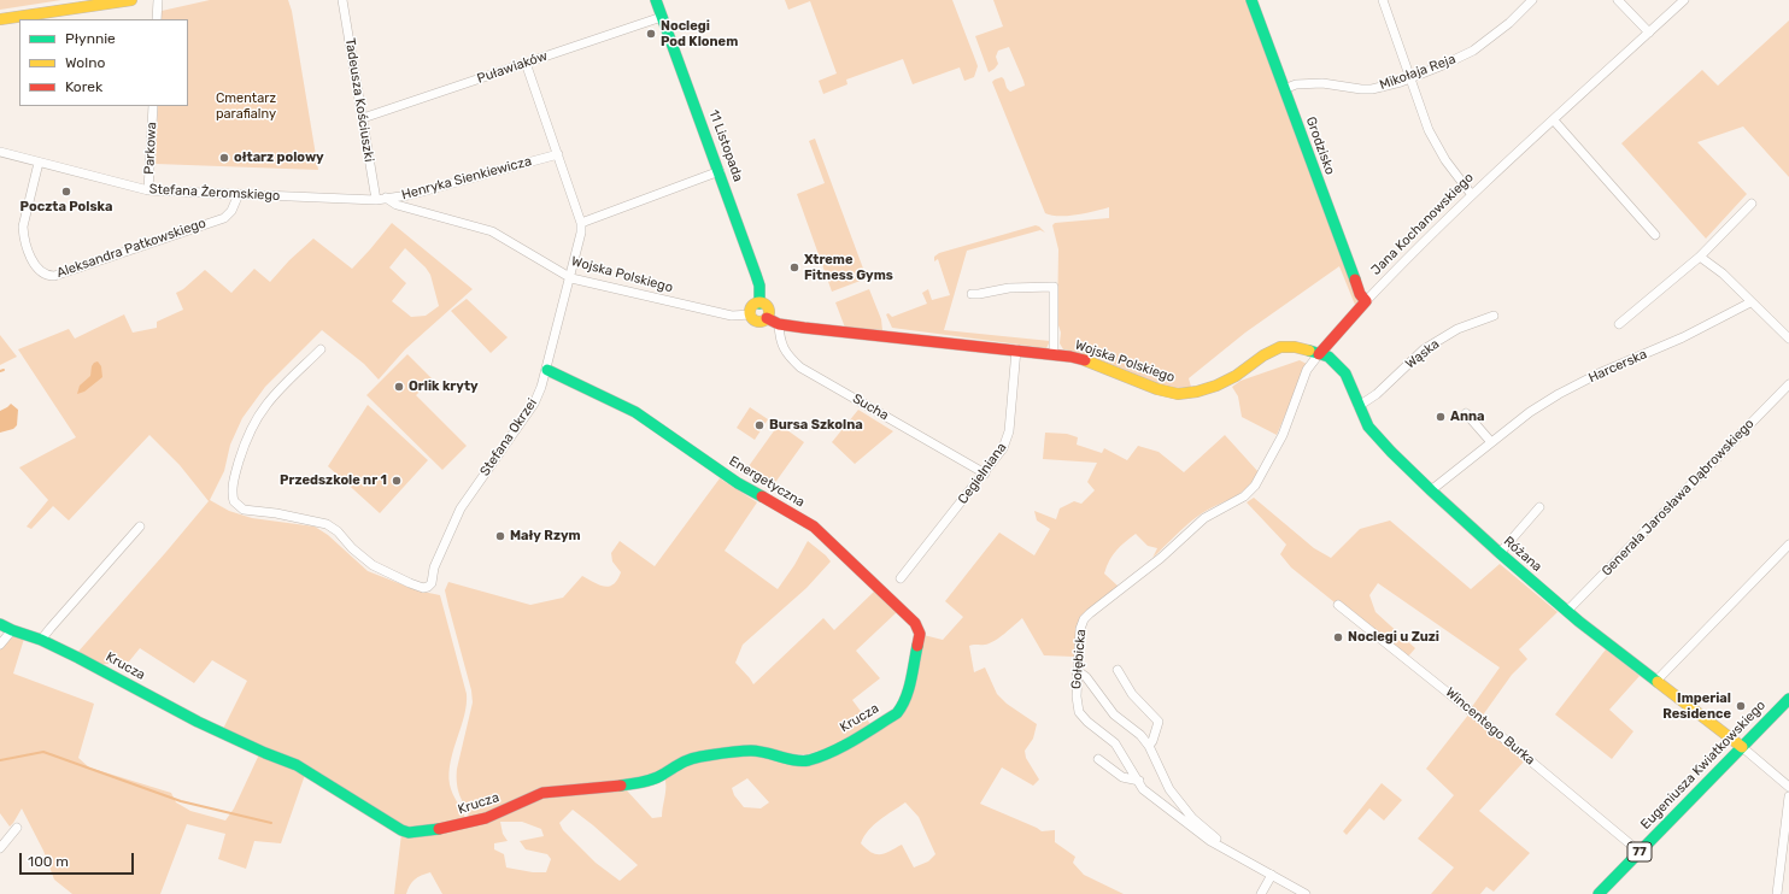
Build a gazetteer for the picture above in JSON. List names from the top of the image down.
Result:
{
  "streets": {
    "street": [
      "Puławiaków",
      "Mikołaja Reja",
      "Tadeusza Kościuszki",
      "11 Listopada",
      "Grodzisko",
      "Parkowa",
      "Henryka Sienkiewicza",
      "Stefana Żeromskiego",
      "Jana Kochanowskiego",
      "Aleksandra Patkowskiego",
      "Wojska Polskiego",
      "Wąska",
      "Harcerska",
      "Sucha",
      "Stefana Okrzei",
      "Cegielniana",
      "Energetyczna",
      "Generała Jarosława Dąbrowskiego",
      "Różana",
      "Gołębicka",
      "Krucza",
      "Wincentego Burka",
      "Eugeniusza Kwiatkowskiego",
      "77"
    ]
  },
  "crossings": [
    ["Puławiaków", "Tadeusza Kościuszki"],
    ["Puławiaków", "11 Listopada"],
    ["Mikołaja Reja", "Grodzisko"],
    ["Tadeusza Kościuszki", "Henryka Sienkiewicza"],
    ["Tadeusza Kościuszki", "Stefana Żeromskiego"],
    ["11 Listopada", "Wojska Polskiego"],
    ["Grodzisko", "Jana Kochanowskiego"],
    ["Parkowa", "Stefana Żeromskiego"],
    ["Henryka Sienkiewicza", "Stefana Żeromskiego"],
    ["Henryka Sienkiewicza", "Wojska Polskiego"],
    ["Stefana Żeromskiego", "Aleksandra Patkowskiego"],
    ["Jana Kochanowskiego", "Wojska Polskiego"],
    ["Jana Kochanowskiego", "Różana"],
    ["Jana Kochanowskiego", "Gołębicka"],
    ["Wojska Polskiego", "Sucha"],
    ["Wojska Polskiego", "Stefana Okrzei"],
    ["Wojska Polskiego", "Cegielniana"],
    ["Wojska Polskiego", "Różana"],
    ["Wojska Polskiego", "Gołębicka"],
    ["Wąska", "Różana"],
    ["Harcerska", "Różana"],
    ["Sucha", "Cegielniana"],
    ["Stefana Okrzei", "Energetyczna"],
    ["Energetyczna", "Krucza"],
    ["Generała Jarosława Dąbrowskiego", "Różana"],
    ["Różana", "Gołębicka"],
    ["Różana", "Eugeniusza Kwiatkowskiego"],
    ["Wincentego Burka", "Eugeniusza Kwiatkowskiego"]
  ],
  "parks": ["Cmentarz parafialny"],
  "places": [
    "Noclegi Pod Klonem",
    "ołtarz polowy",
    "Poczta Polska",
    "Xtreme Fitness Gyms",
    "Orlik kryty",
    "Anna",
    "Bursa Szkolna",
    "Przedszkole nr 1",
    "Mały Rzym",
    "Noclegi u Zuzi",
    "Imperial Residence"
  ],
  "legend": ["Płynnie", "Wolno", "Korek"],
  "scale_bar": "100 m"
}
